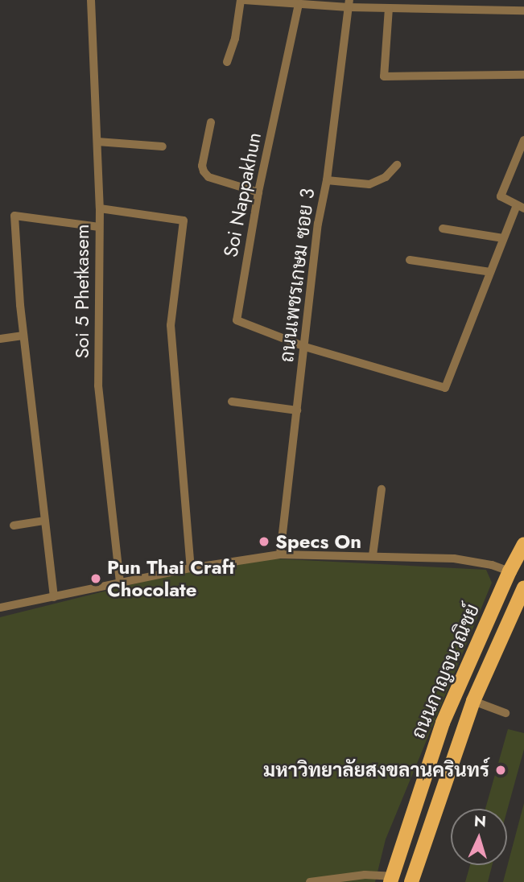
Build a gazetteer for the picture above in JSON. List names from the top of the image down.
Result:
{
  "streets": {
    "main road": ["ถนนกาญจนวณิชย์"],
    "street": ["Soi Nappakhun", "ถนนเพชรเกษม ซอย 3", "Soi 5 Phetkasem"]
  },
  "crossings": [
    ["Soi Nappakhun", "ถนนเพชรเกษม ซอย 3"]
  ],
  "places": ["Specs On", "Pun Thai Craft Chocolate", "มหาวิทยาลัยสงขลานครินทร์"],
  "north": "top"
}
